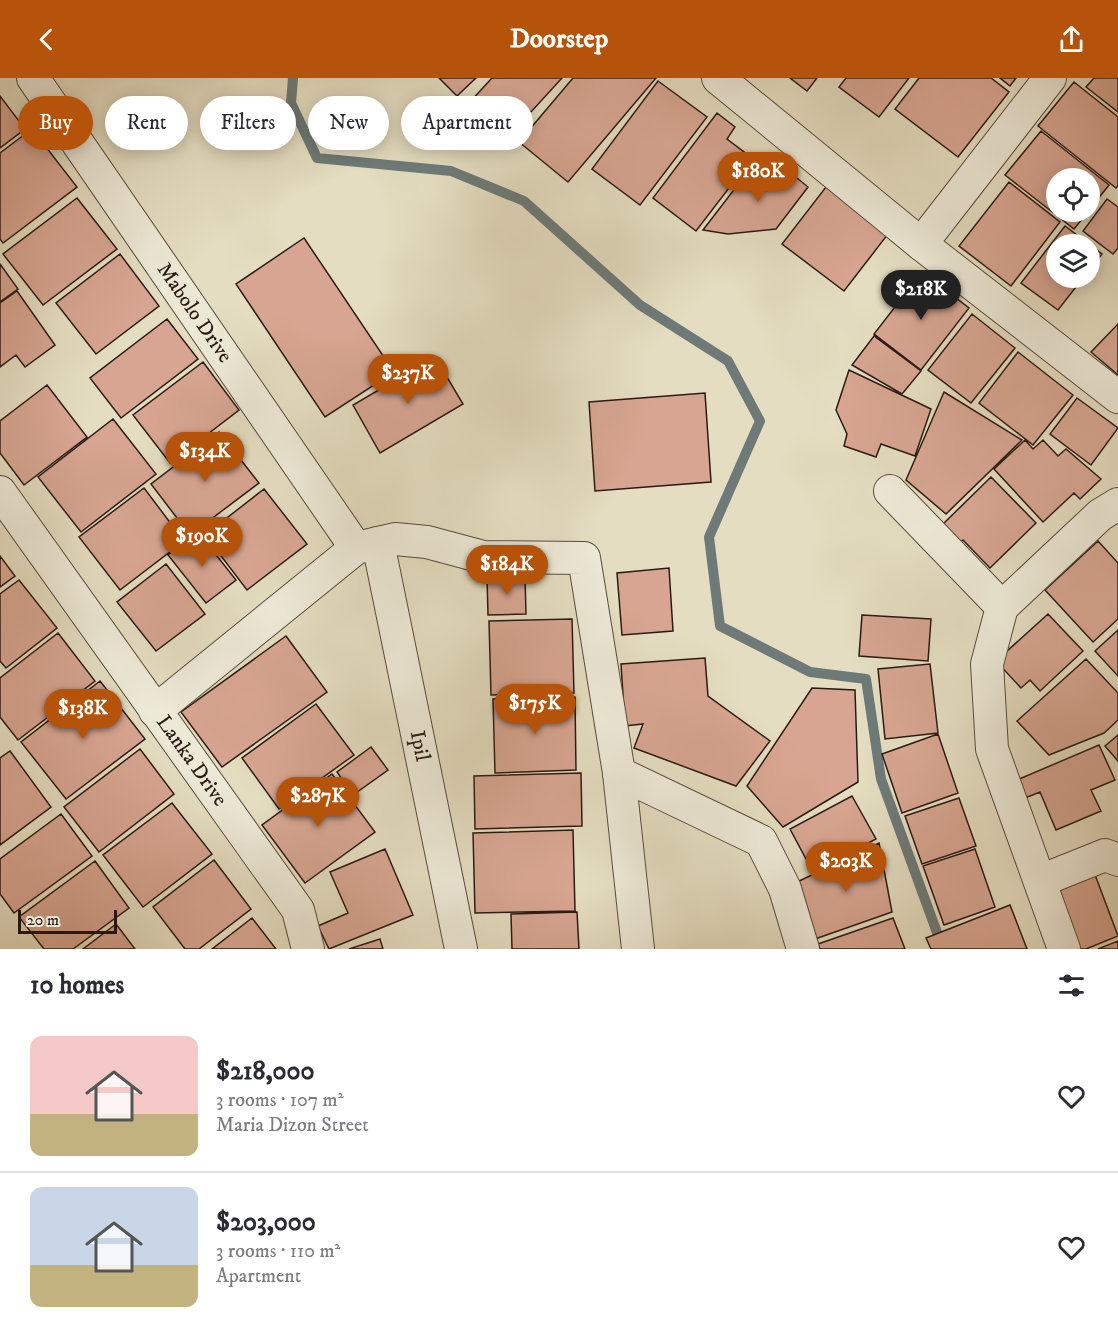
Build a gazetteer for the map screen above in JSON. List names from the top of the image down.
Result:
{
  "streets": {
    "street": ["Mabolo Drive", "Ipil", "Lanka Drive"]
  },
  "crossings": [
    ["Mabolo Drive", "Ipil"]
  ],
  "scale_bar": "20 m",
  "page": {
    "header": "Doorstep",
    "chip": [
      "Buy",
      "Rent",
      "Filters",
      "New",
      "Apartment"
    ],
    "price": [
      "$180K",
      "$218K",
      "$237K",
      "$134K",
      "$190K",
      "$184K",
      "$175K",
      "$138K",
      "$287K",
      "$203K"
    ],
    "scale": "20 m",
    "heading": "10 homes",
    "list": [
      {
        "name": "$218,000",
        "note": "3 rooms · 107 m² · Maria Dizon Street"
      },
      {
        "name": "$203,000",
        "note": "3 rooms · 110 m² · Apartment"
      }
    ]
  }
}
